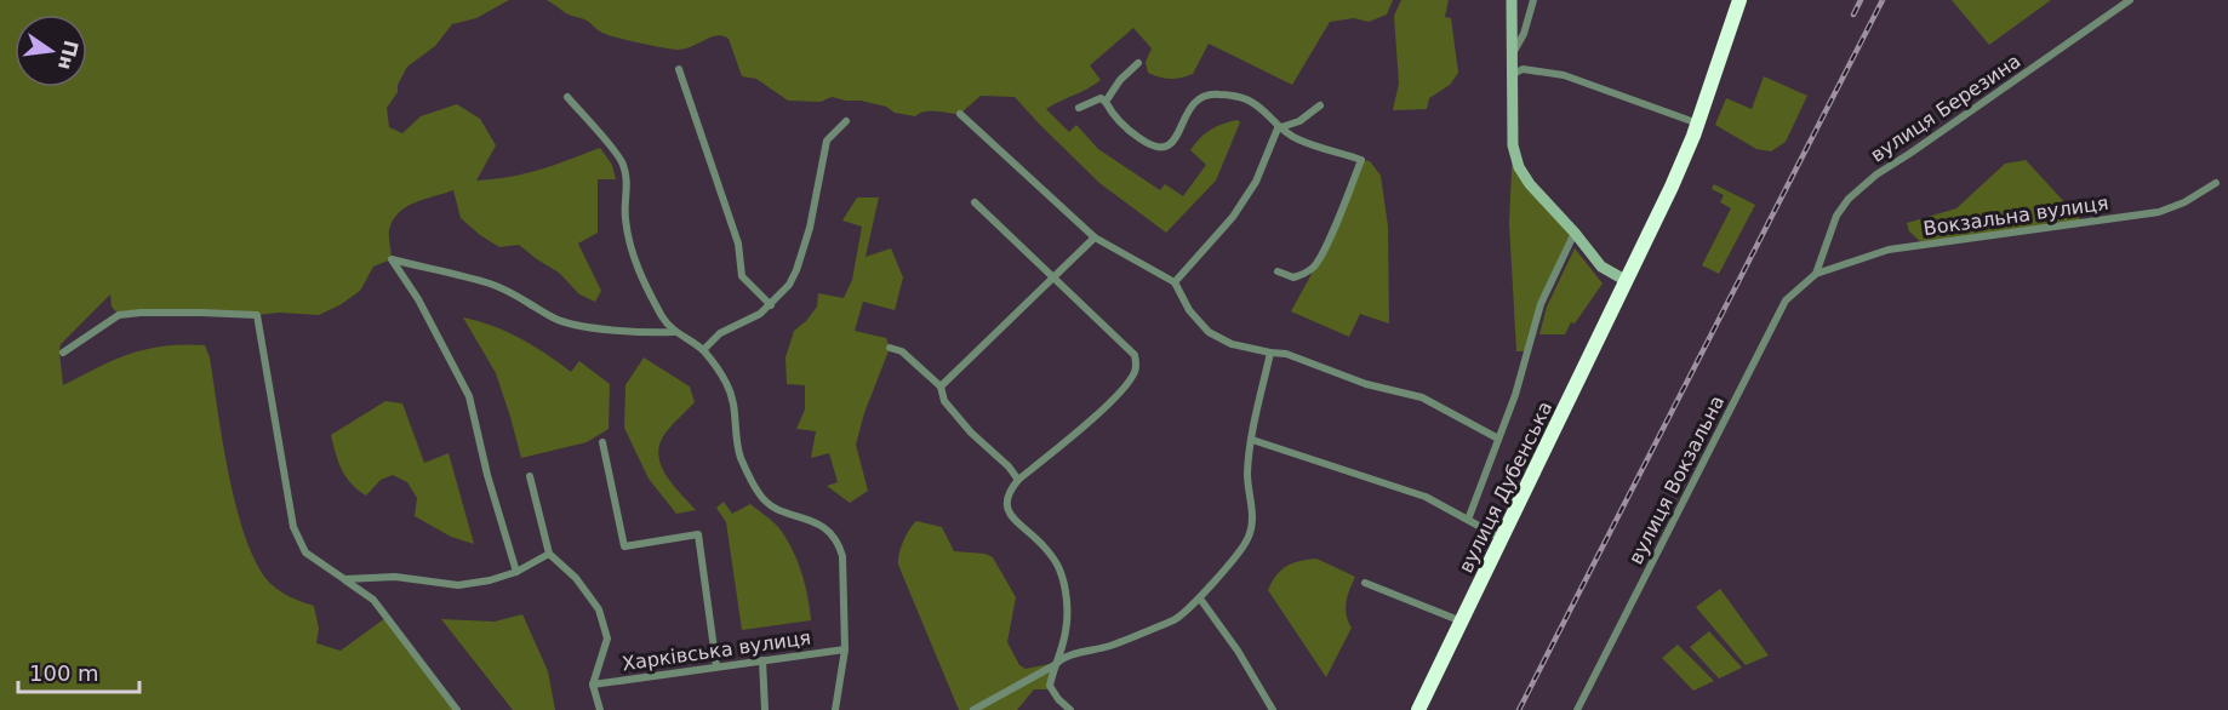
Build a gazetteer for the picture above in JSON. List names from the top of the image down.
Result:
{
  "streets": {
    "highway": ["вулиця Дубенська"],
    "street": [
      "вулиця Березина",
      "Вокзальна вулиця",
      "вулиця Вокзальна",
      "Харківська вулиця"
    ]
  },
  "crossings": [
    ["вулиця Березина", "Вокзальна вулиця"],
    ["вулиця Березина", "вулиця Вокзальна"],
    ["Вокзальна вулиця", "вулиця Вокзальна"]
  ],
  "scale_bar": "100 m",
  "north": "right"
}
